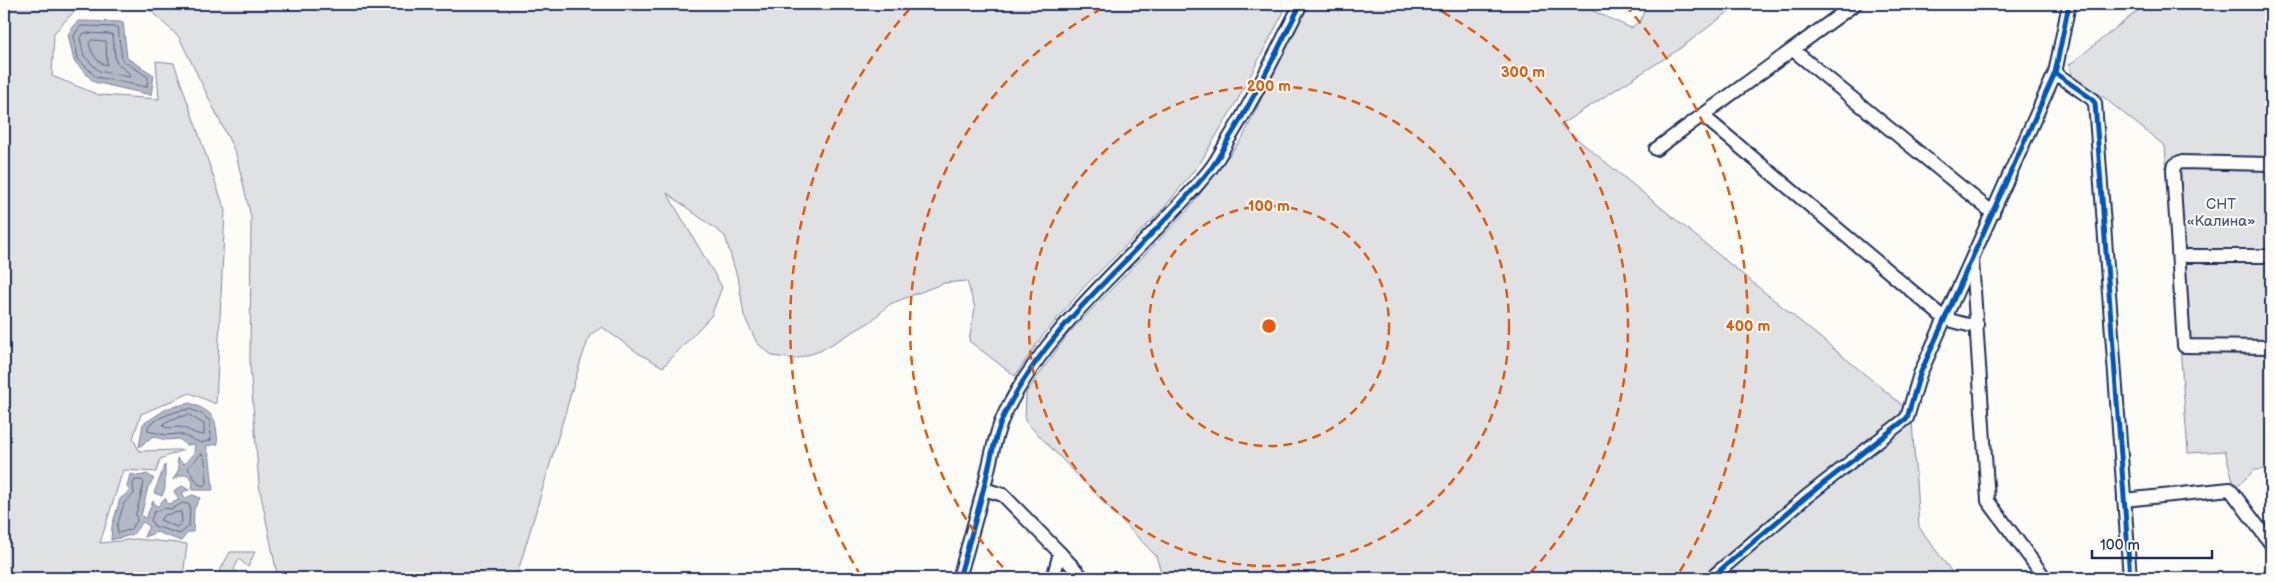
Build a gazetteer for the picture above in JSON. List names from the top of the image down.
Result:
{
  "parks": ["СНТ «Калина»"],
  "scale_bar": "100 m",
  "rings": [
    "300 m",
    "200 m",
    "100 m",
    "400 m"
  ]
}
